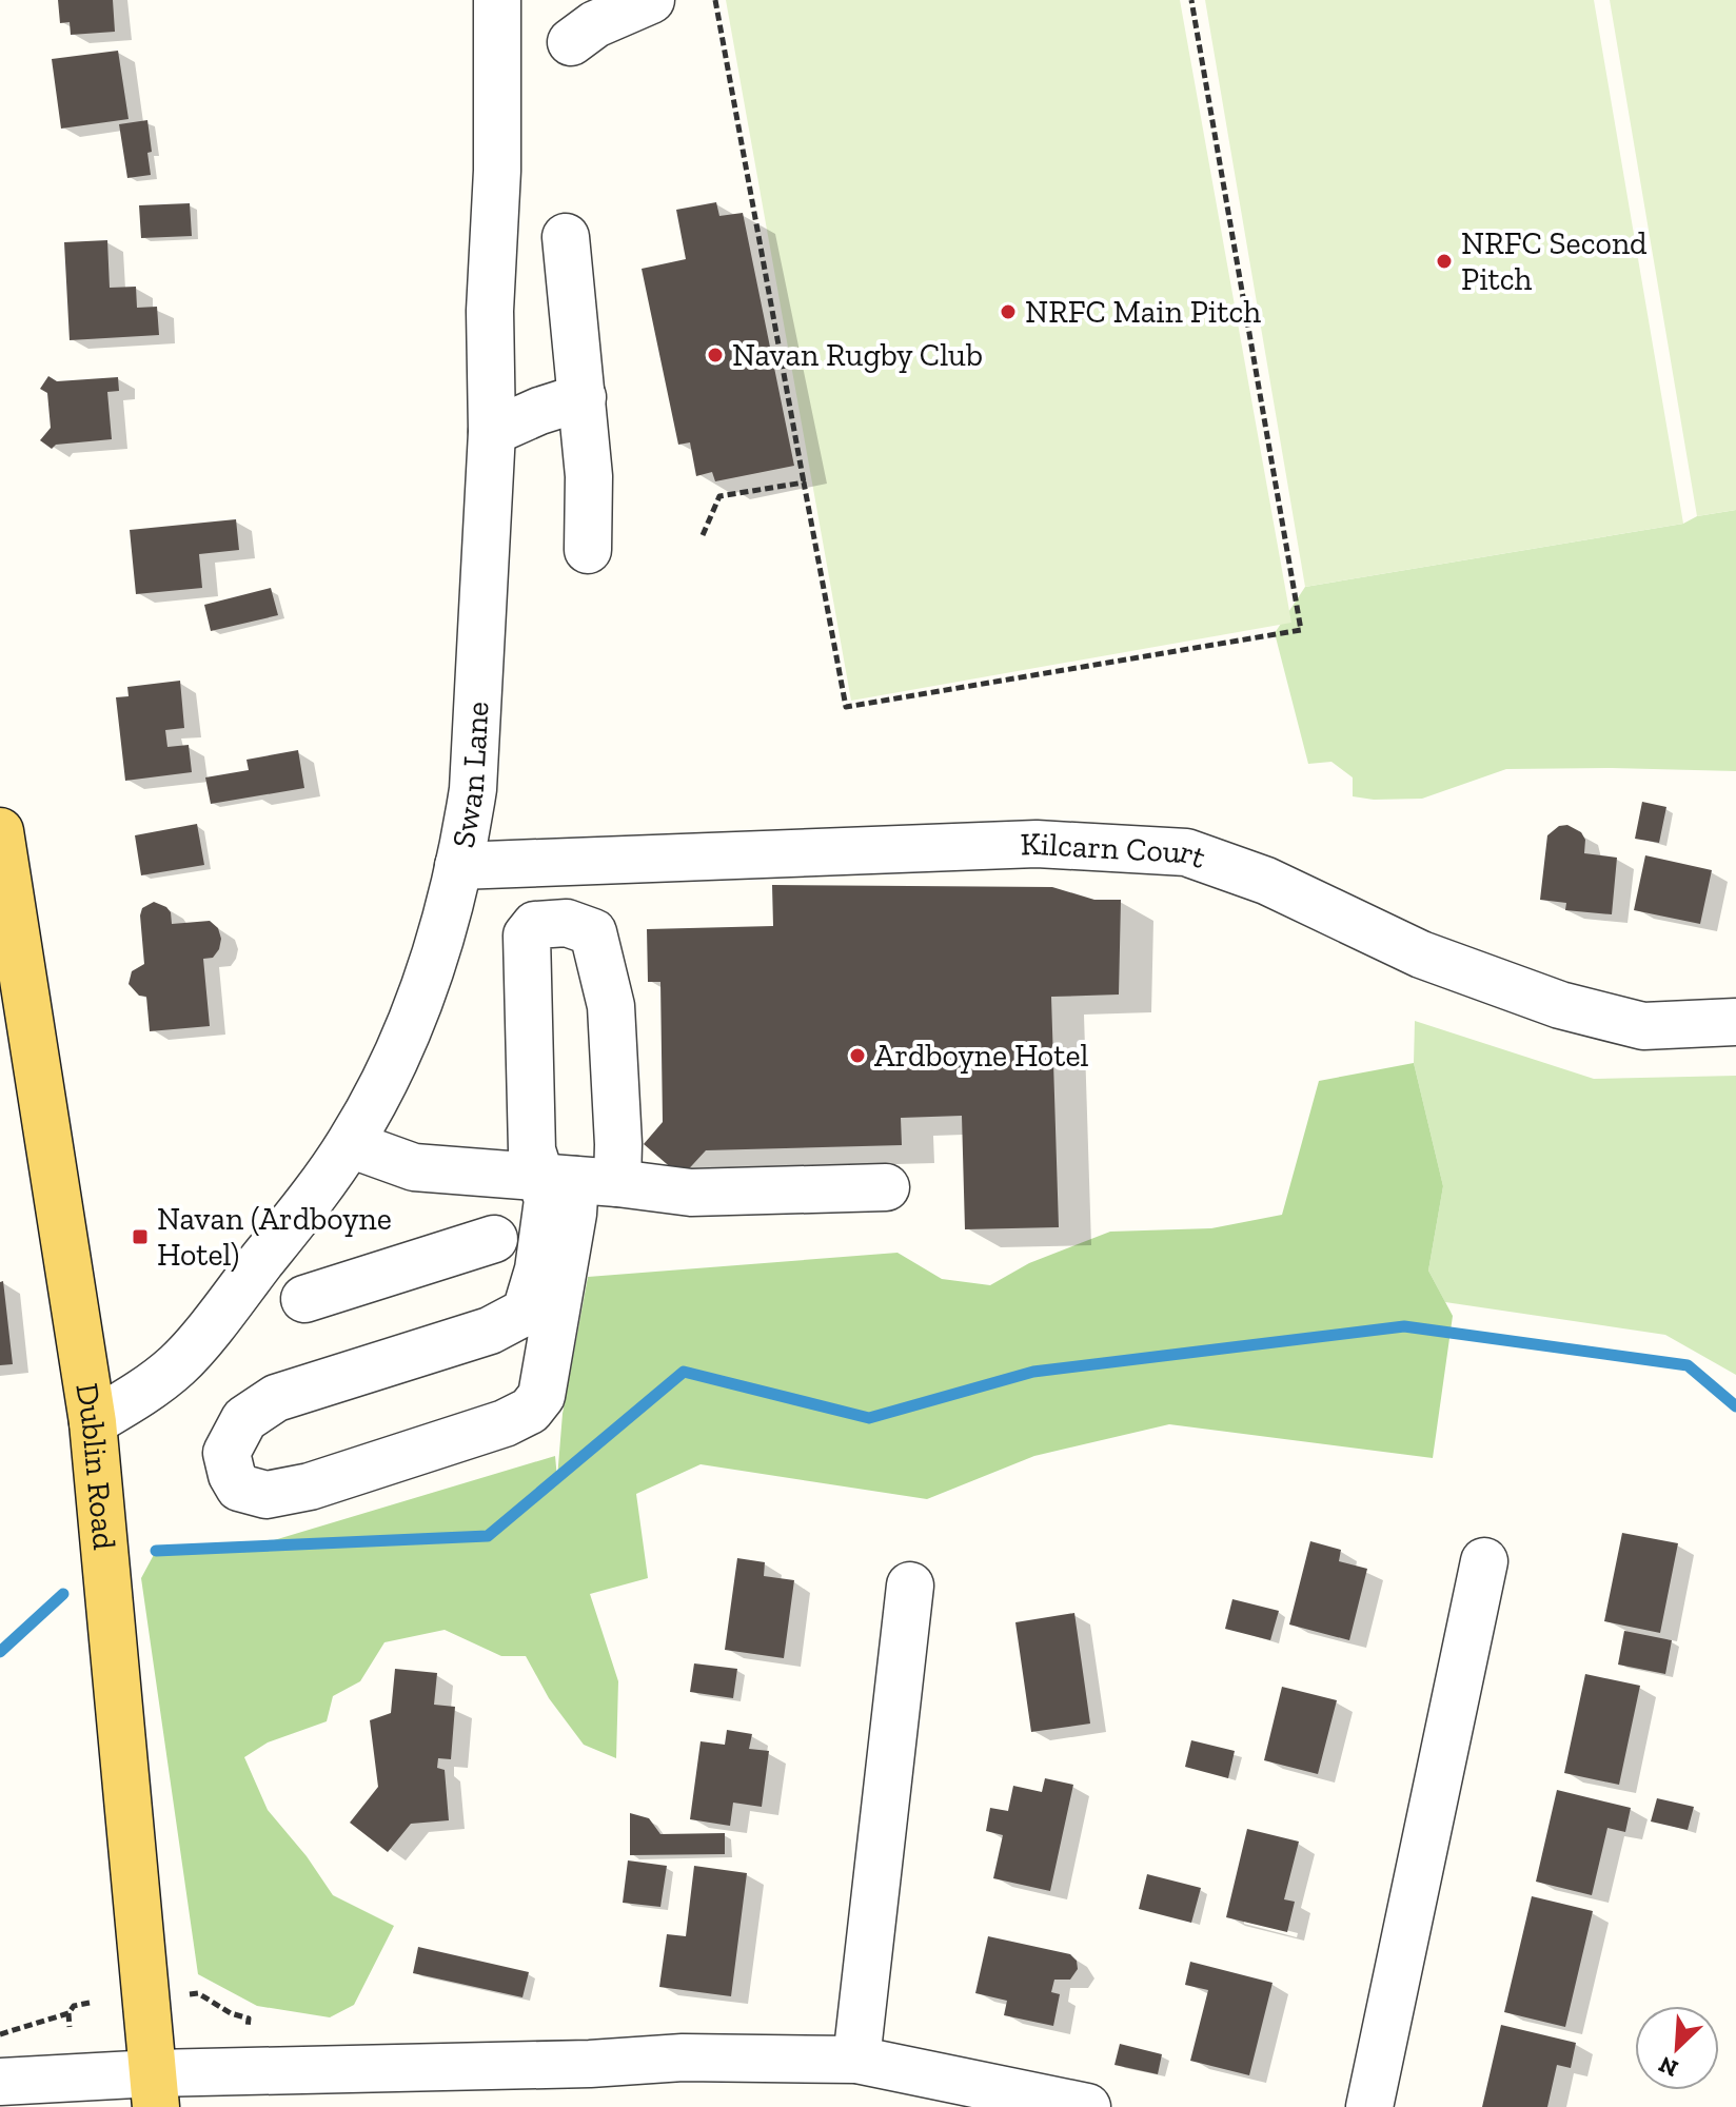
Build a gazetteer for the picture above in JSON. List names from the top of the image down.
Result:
{
  "streets": {
    "main road": ["Dublin Road"],
    "street": ["Swan Lane", "Kilcarn Court"]
  },
  "crossings": [
    ["Swan Lane", "Kilcarn Court"],
    ["Swan Lane", "Dublin Road"]
  ],
  "places": {
    "other": [
      "NRFC Second Pitch",
      "NRFC Main Pitch",
      "Navan Rugby Club",
      "Ardboyne Hotel"
    ],
    "transit": ["Navan (Ardboyne Hotel)"]
  },
  "north": "bottom left"
}
